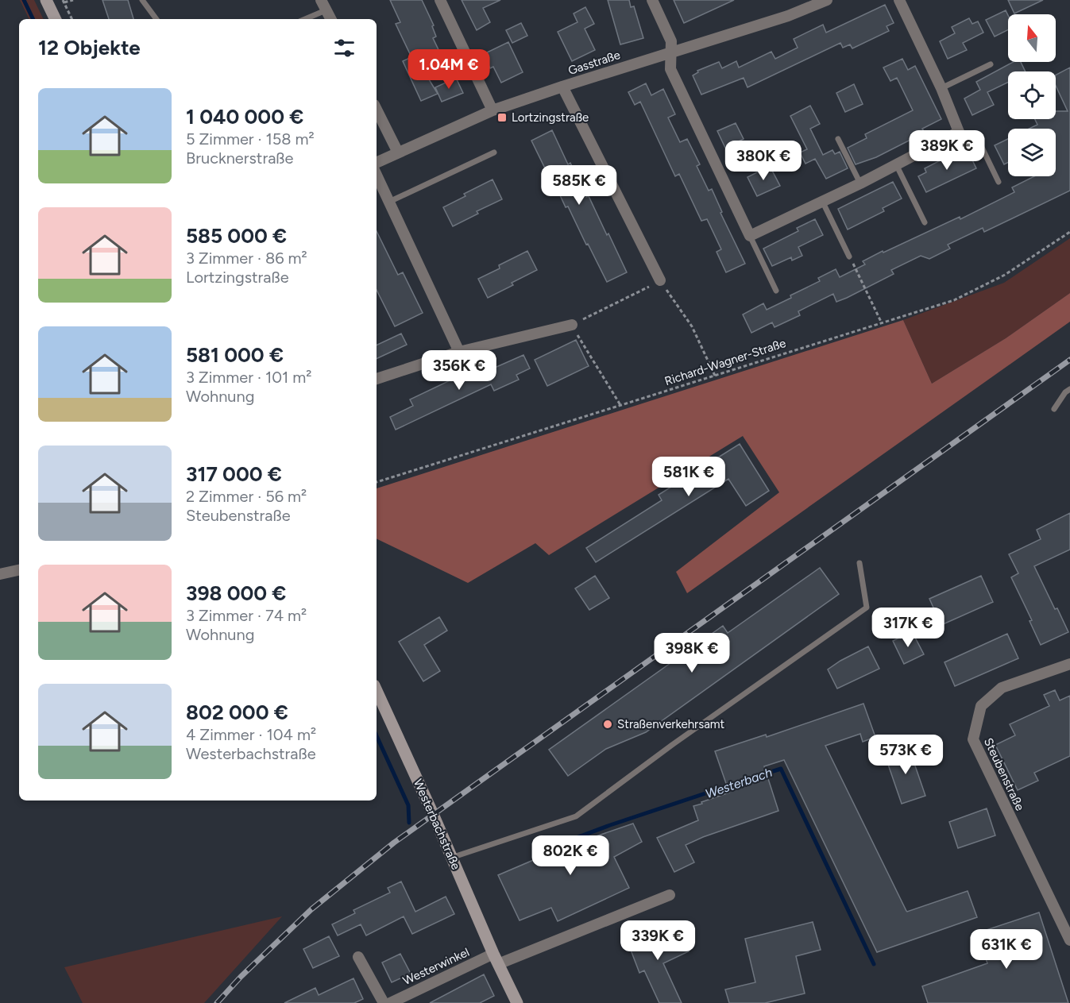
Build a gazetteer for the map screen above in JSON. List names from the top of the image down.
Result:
{
  "streets": {
    "main road": ["Westerbachstraße"],
    "street": ["Gasstraße", "Steubenstraße", "Westerwinkel"],
    "path": ["Richard-Wagner-Straße"]
  },
  "crossings": [
    ["Westerbachstraße", "Westerwinkel"]
  ],
  "water": ["Westerbach"],
  "places": {
    "transit": ["Lortzingstraße"],
    "other": ["Straßenverkehrsamt"]
  },
  "north": "top",
  "page": {
    "heading": "12 Objekte",
    "price": [
      "1.04M €",
      "389K €",
      "380K €",
      "585K €",
      "356K €",
      "581K €",
      "317K €",
      "398K €",
      "573K €",
      "802K €",
      "339K €",
      "631K €"
    ],
    "list": [
      {
        "name": "1 040 000 €",
        "note": "5 Zimmer · 158 m² · Brucknerstraße"
      },
      {
        "name": "585 000 €",
        "note": "3 Zimmer · 86 m² · Lortzingstraße"
      },
      {
        "name": "581 000 €",
        "note": "3 Zimmer · 101 m² · Wohnung"
      },
      {
        "name": "317 000 €",
        "note": "2 Zimmer · 56 m² · Steubenstraße"
      },
      {
        "name": "398 000 €",
        "note": "3 Zimmer · 74 m² · Wohnung"
      },
      {
        "name": "802 000 €",
        "note": "4 Zimmer · 104 m² · Westerbachstraße"
      }
    ]
  }
}
